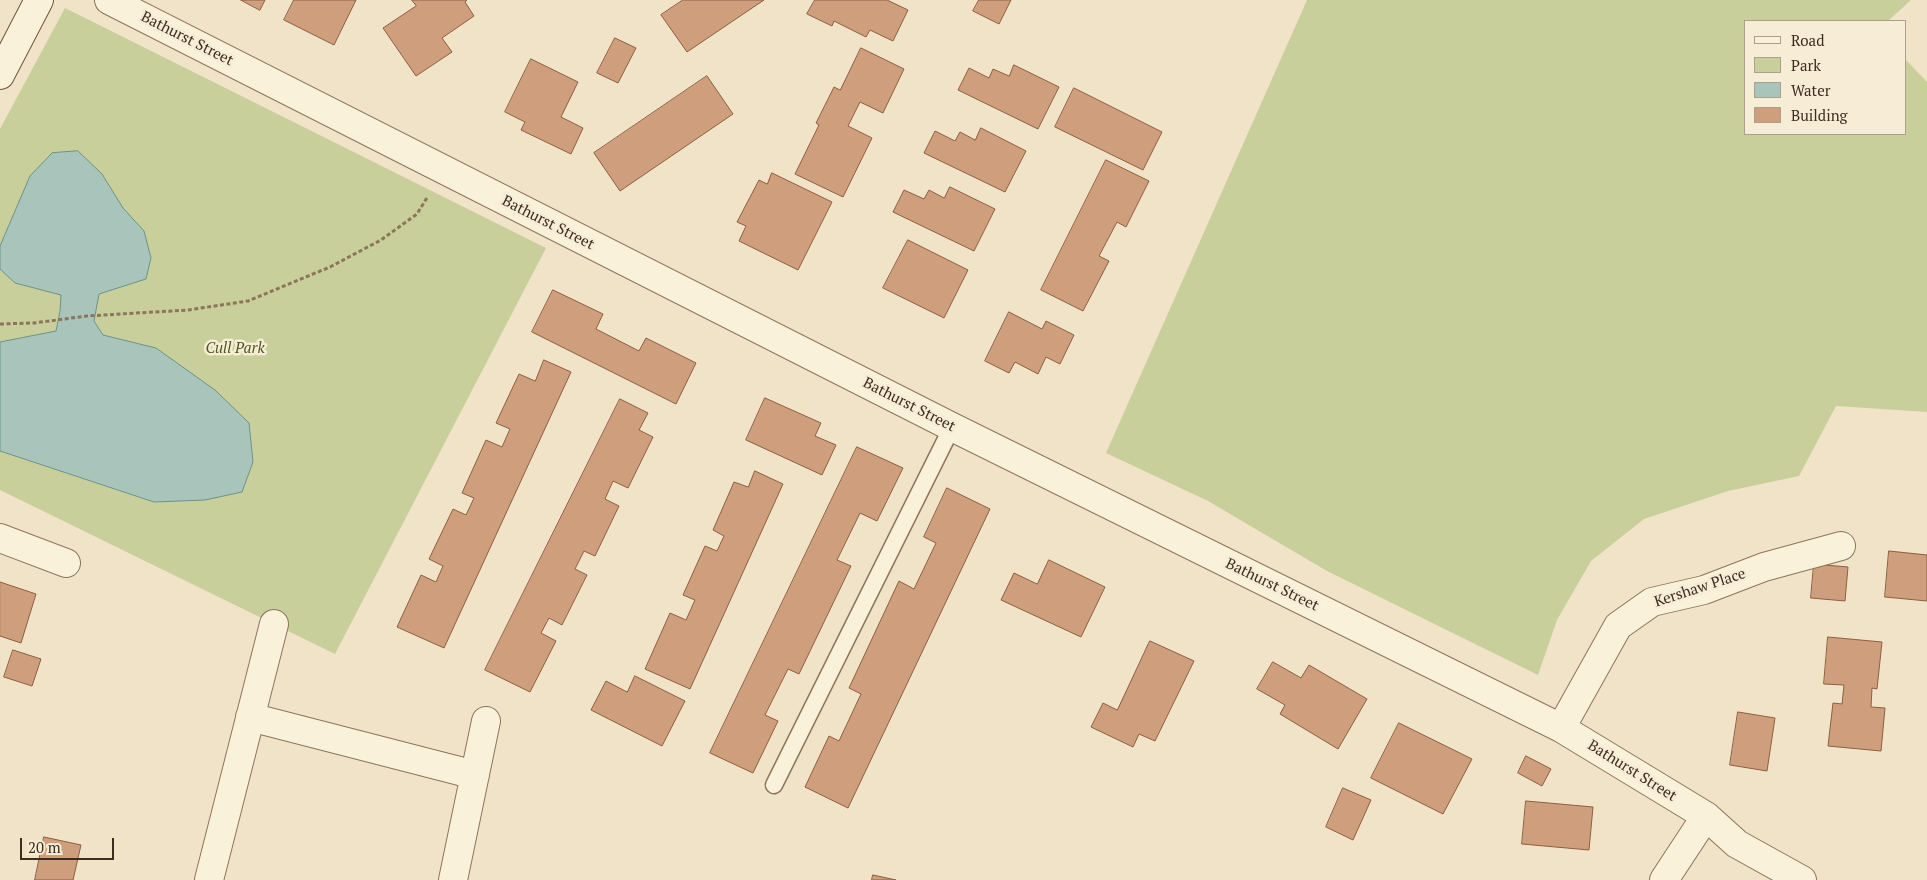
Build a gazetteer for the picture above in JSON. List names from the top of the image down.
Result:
{
  "streets": {
    "street": ["Bathurst Street", "Kershaw Place"]
  },
  "crossings": [
    ["Bathurst Street", "Kershaw Place"]
  ],
  "parks": ["Cull Park"],
  "legend": [
    "Road",
    "Park",
    "Water",
    "Building"
  ],
  "scale_bar": "20 m"
}
